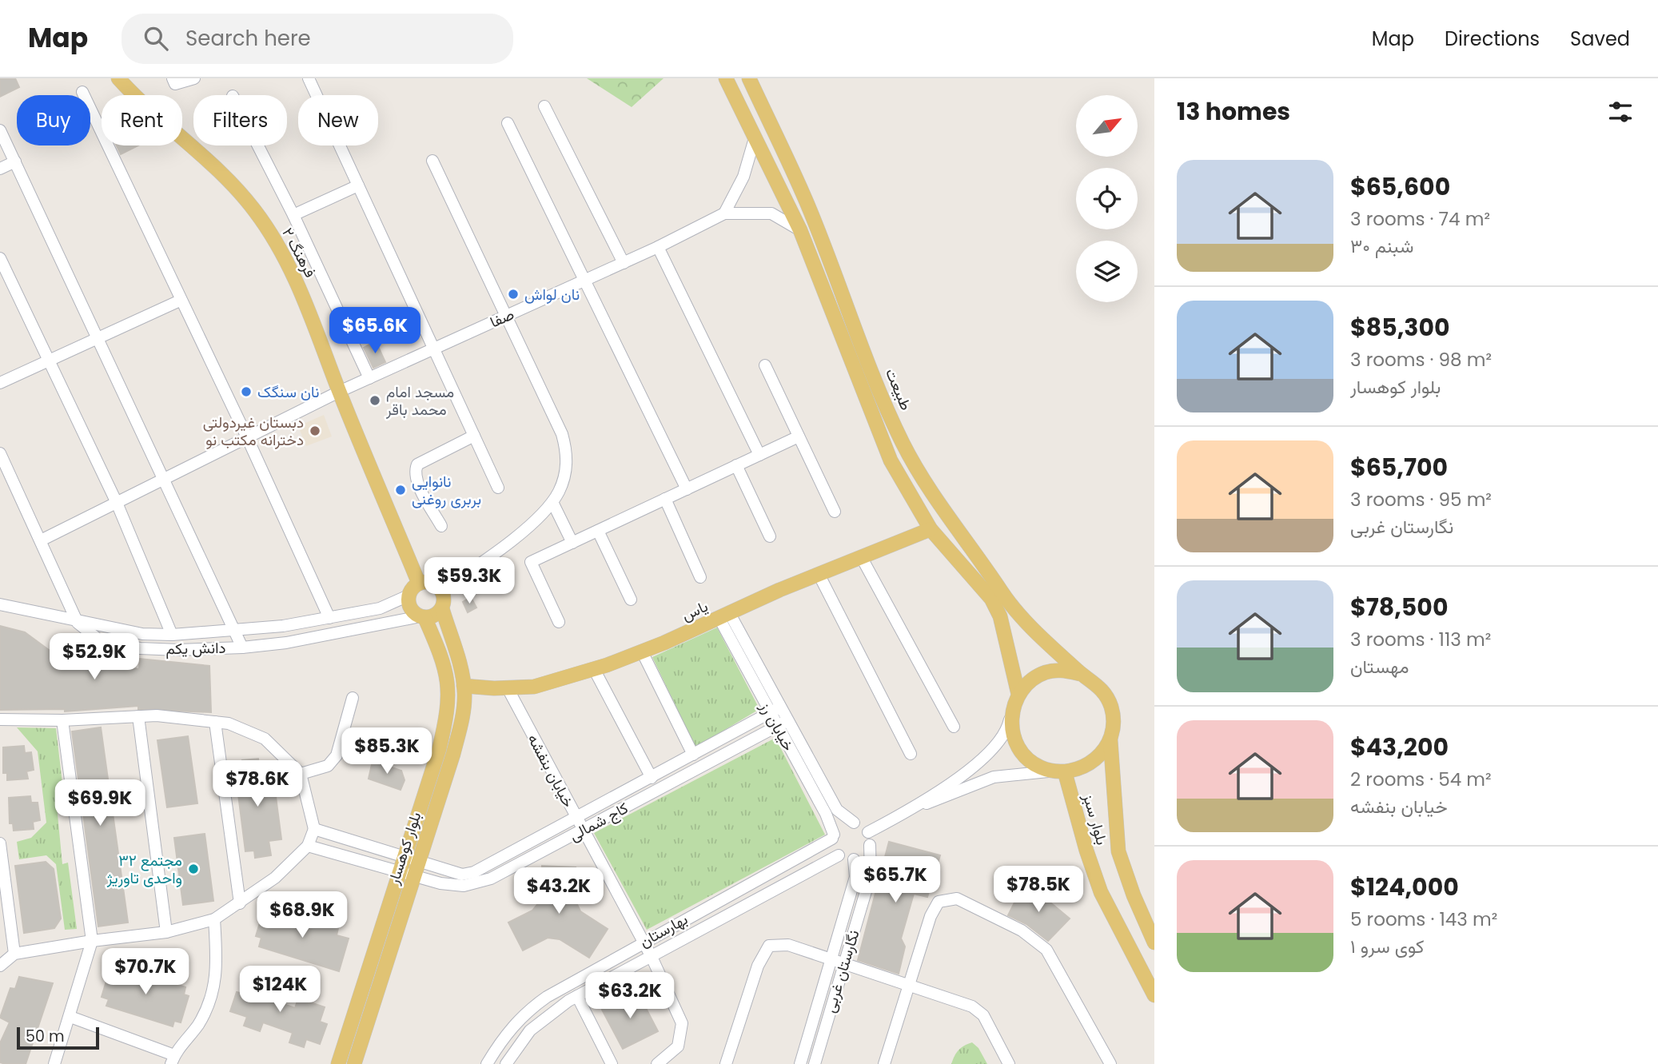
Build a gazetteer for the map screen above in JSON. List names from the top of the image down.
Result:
{
  "streets": {
    "main road": [
      "فرهنگ ۲",
      "طبیعت",
      "یاس",
      "بلوار سبز",
      "بلوار کوهسار"
    ],
    "street": [
      "صفا",
      "دانش یکم",
      "خیابان رز",
      "خیابان بنفشه",
      "کاج شمالی",
      "بهارستان",
      "نگارستان غربی"
    ]
  },
  "crossings": [
    ["فرهنگ ۲", "صفا"],
    ["فرهنگ ۲", "دانش یکم"],
    ["فرهنگ ۲", "بلوار کوهسار"],
    ["طبیعت", "بلوار سبز"],
    ["یاس", "خیابان رز"],
    ["یاس", "خیابان بنفشه"],
    ["یاس", "بلوار کوهسار"],
    ["دانش یکم", "بلوار کوهسار"],
    ["خیابان رز", "کاج شمالی"],
    ["خیابان رز", "بهارستان"],
    ["خیابان رز", "نگارستان غربی"],
    ["خیابان بنفشه", "کاج شمالی"],
    ["خیابان بنفشه", "بهارستان"],
    ["کاج شمالی", "بلوار کوهسار"],
    ["بهارستان", "نگارستان غربی"]
  ],
  "places": [
    "نان لواش",
    "نان سنگک",
    "مسجد امام محمد باقر",
    "دبستان غیردولتی دخترانه مکتب نو",
    "نانوایی بربری روغنی",
    "مجتمع ۳۲ واحدی تاوریژ"
  ],
  "scale_bar": "50 m",
  "north": "top right",
  "page": {
    "header": "Map",
    "search": "Search here",
    "nav": ["Map", "Directions", "Saved"],
    "heading": "13 homes",
    "chip": [
      "Buy",
      "Rent",
      "Filters",
      "New"
    ],
    "list": [
      {
        "name": "$65,600",
        "note": "3 rooms · 74 m² · شبنم ۳۰"
      },
      {
        "name": "$85,300",
        "note": "3 rooms · 98 m² · بلوار کوهسار"
      },
      {
        "name": "$65,700",
        "note": "3 rooms · 95 m² · نگارستان غربی"
      },
      {
        "name": "$78,500",
        "note": "3 rooms · 113 m² · مهستان"
      },
      {
        "name": "$43,200",
        "note": "2 rooms · 54 m² · خیابان بنفشه"
      },
      {
        "name": "$124,000",
        "note": "5 rooms · 143 m² · کوی سرو ۱"
      }
    ],
    "price": [
      "$65.6K",
      "$59.3K",
      "$52.9K",
      "$85.3K",
      "$78.6K",
      "$69.9K",
      "$65.7K",
      "$78.5K",
      "$43.2K",
      "$68.9K",
      "$70.7K",
      "$124K",
      "$63.2K"
    ],
    "scale": "50 m"
  }
}
